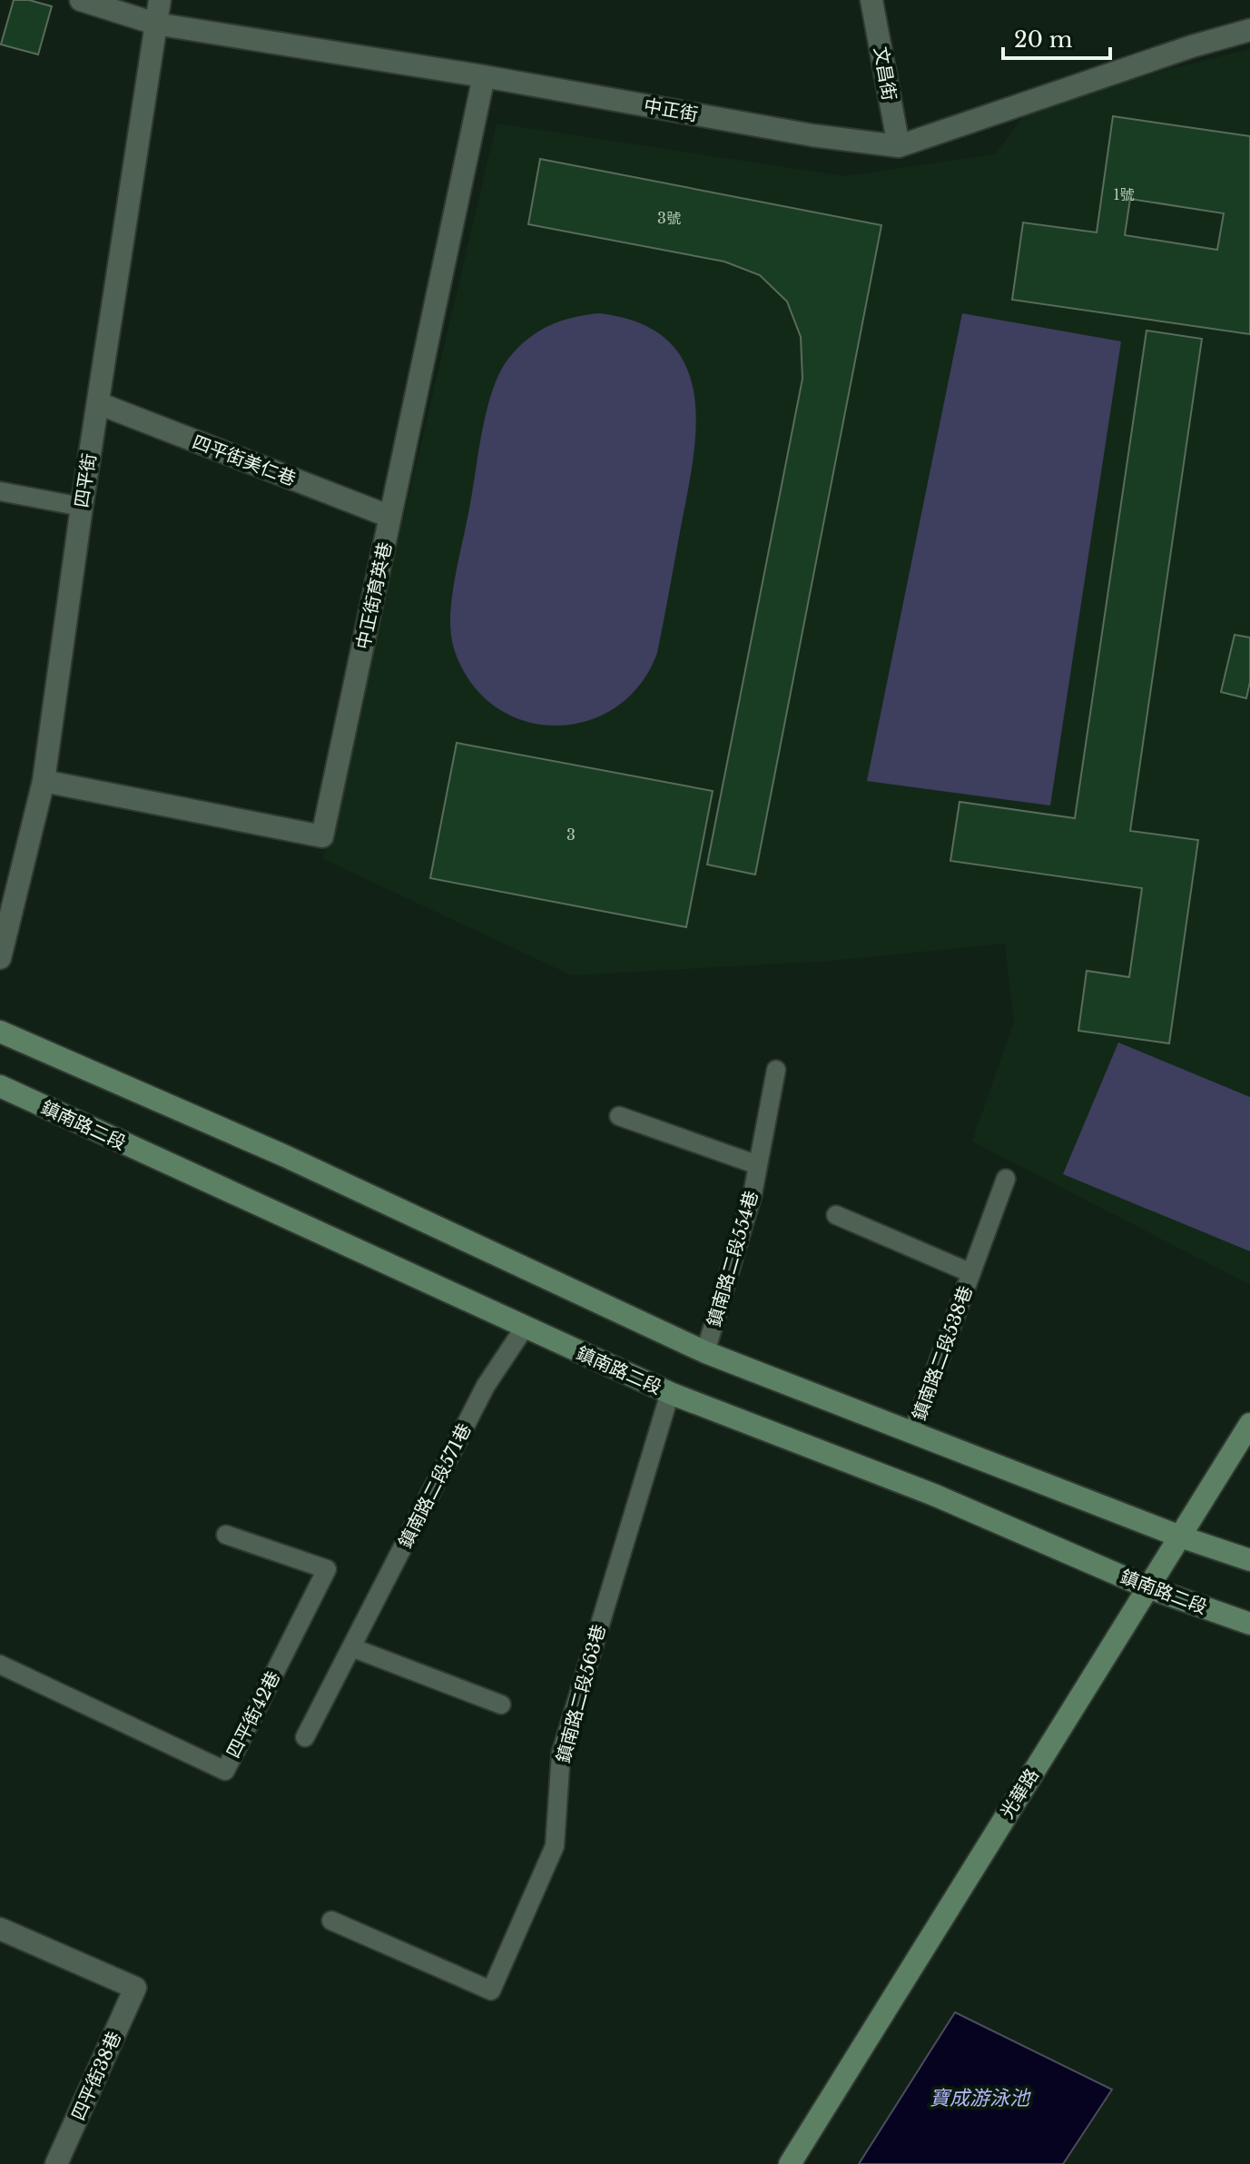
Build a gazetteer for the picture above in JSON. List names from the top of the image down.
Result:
{
  "streets": {
    "street": [
      "文昌街",
      "中正街",
      "四平街美仁巷",
      "四平街",
      "中正街育英巷",
      "鎮南路二段",
      "光華路",
      "四平街38巷"
    ],
    "lane": [
      "鎮南路二段554巷",
      "鎮南路二段538巷",
      "鎮南路二段571巷",
      "鎮南路二段563巷",
      "四平街42巷"
    ]
  },
  "crossings": [
    ["文昌街", "中正街"],
    ["中正街", "四平街"],
    ["中正街", "中正街育英巷"],
    ["四平街美仁巷", "四平街"],
    ["四平街美仁巷", "中正街育英巷"],
    ["四平街", "中正街育英巷"],
    ["鎮南路二段", "鎮南路二段571巷"],
    ["鎮南路二段", "鎮南路二段563巷"],
    ["鎮南路二段", "光華路"]
  ],
  "water": ["寶成游泳池"],
  "house_numbers": ["1號", "3號", "3"],
  "scale_bar": "20 m"
}
